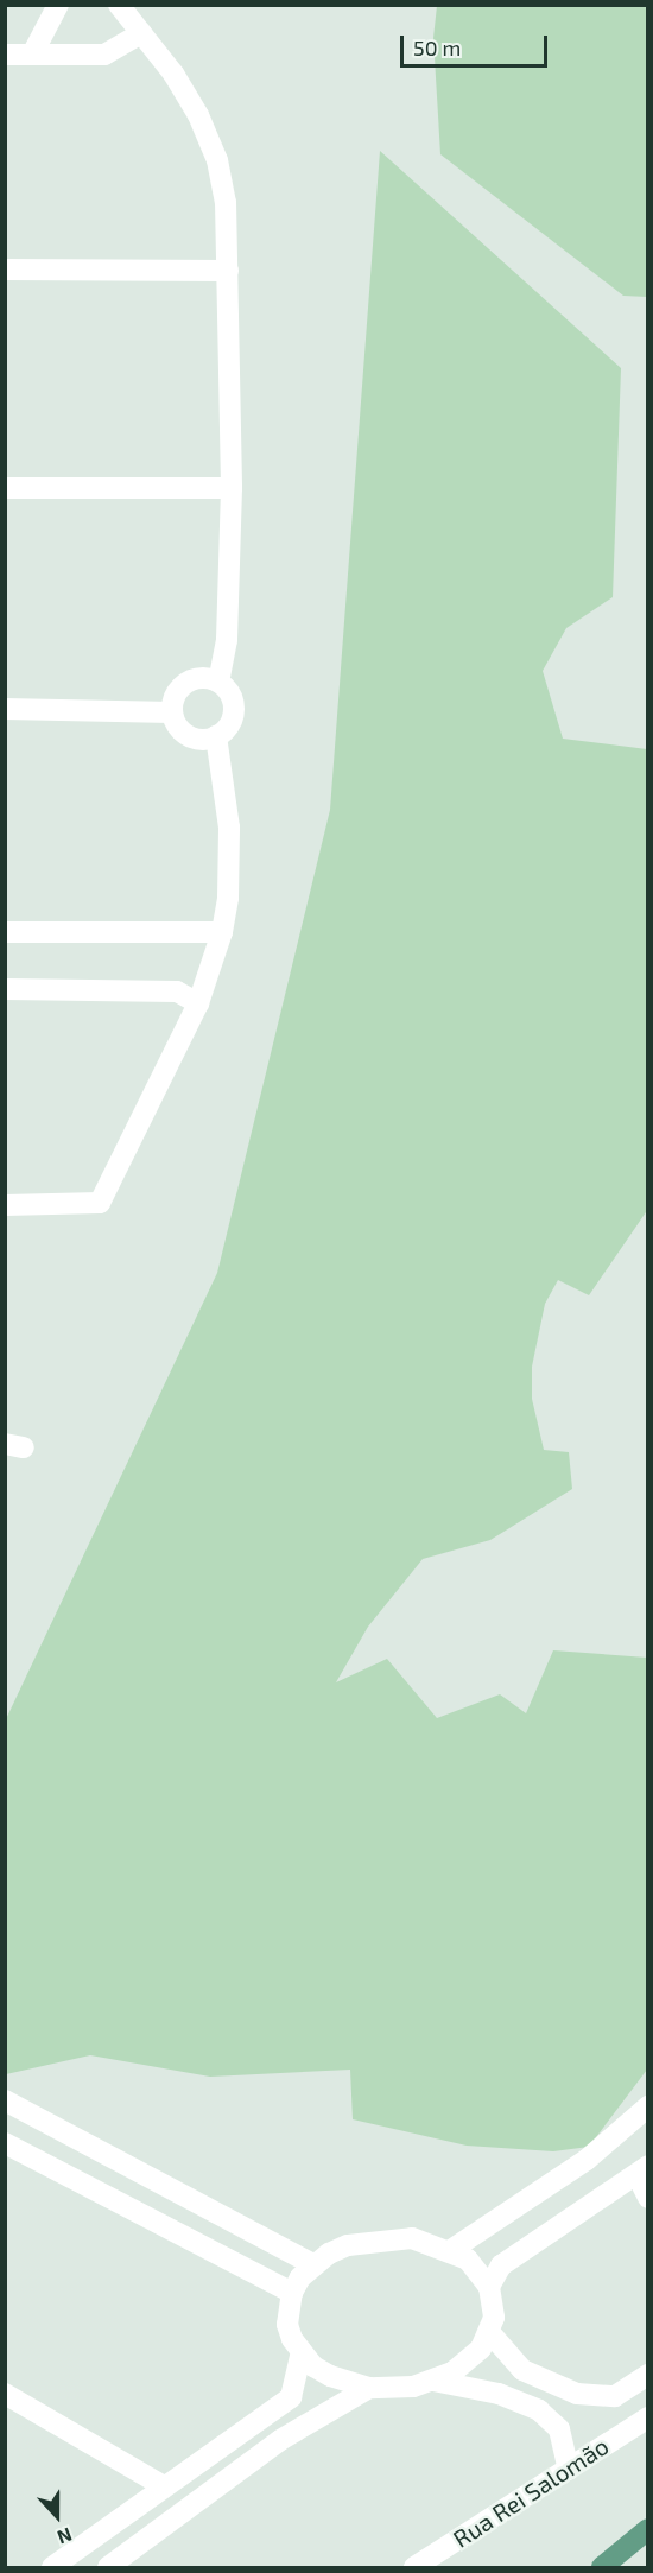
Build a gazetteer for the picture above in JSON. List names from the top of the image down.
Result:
{
  "streets": {
    "street": ["Rua Rei Salomão"]
  },
  "scale_bar": "50 m",
  "north": "bottom"
}
